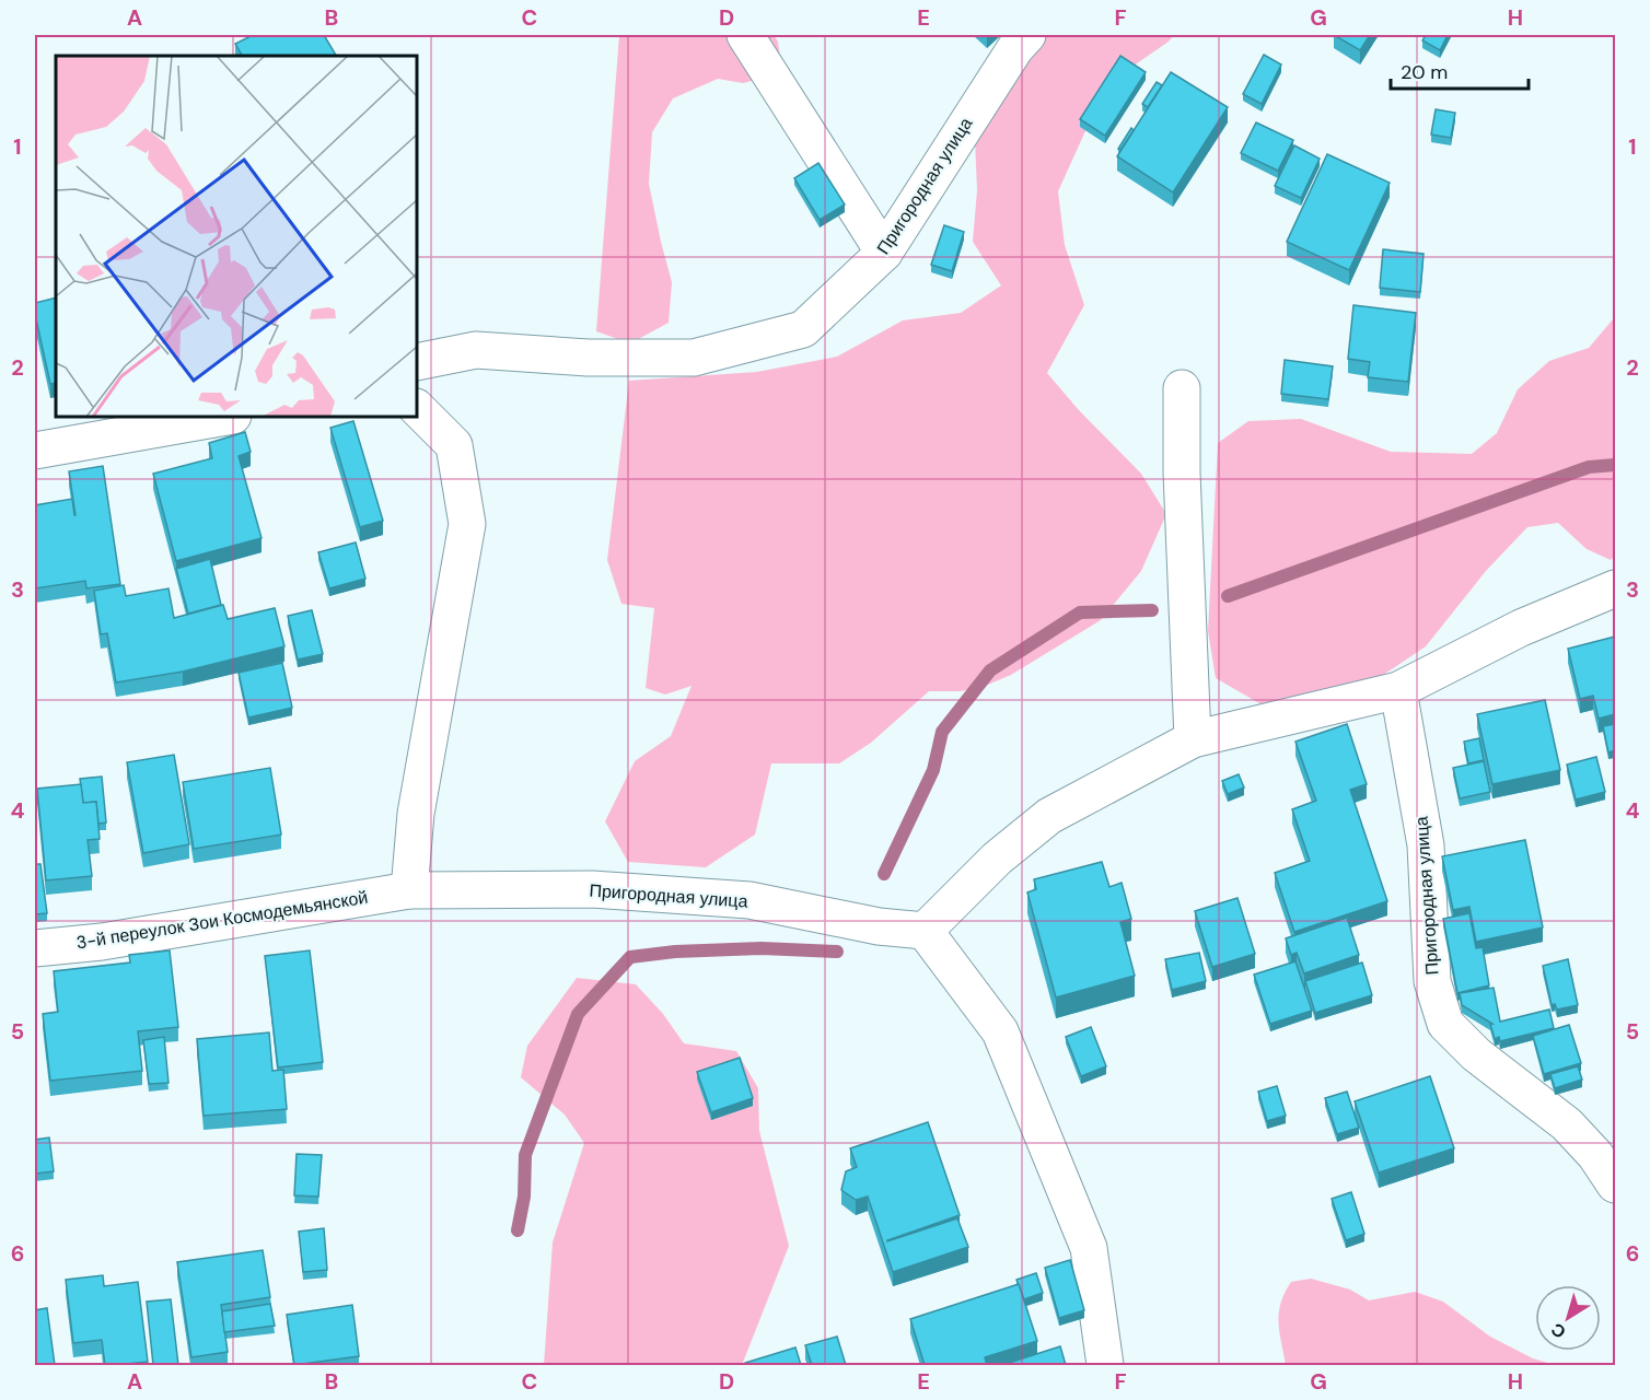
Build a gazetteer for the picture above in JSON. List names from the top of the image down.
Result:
{
  "streets": {
    "street": ["Пригородная улица", "3-й переулок Зои Космодемьянской"]
  },
  "crossings": [
    ["Пригородная улица", "3-й переулок Зои Космодемьянской"]
  ],
  "scale_bar": "20 m",
  "north": "bottom left",
  "grid": {
    "columns": [
      "A",
      "B",
      "C",
      "D",
      "E",
      "F",
      "G",
      "H"
    ],
    "rows": [
      "1",
      "2",
      "3",
      "4",
      "5",
      "6"
    ]
  }
}
